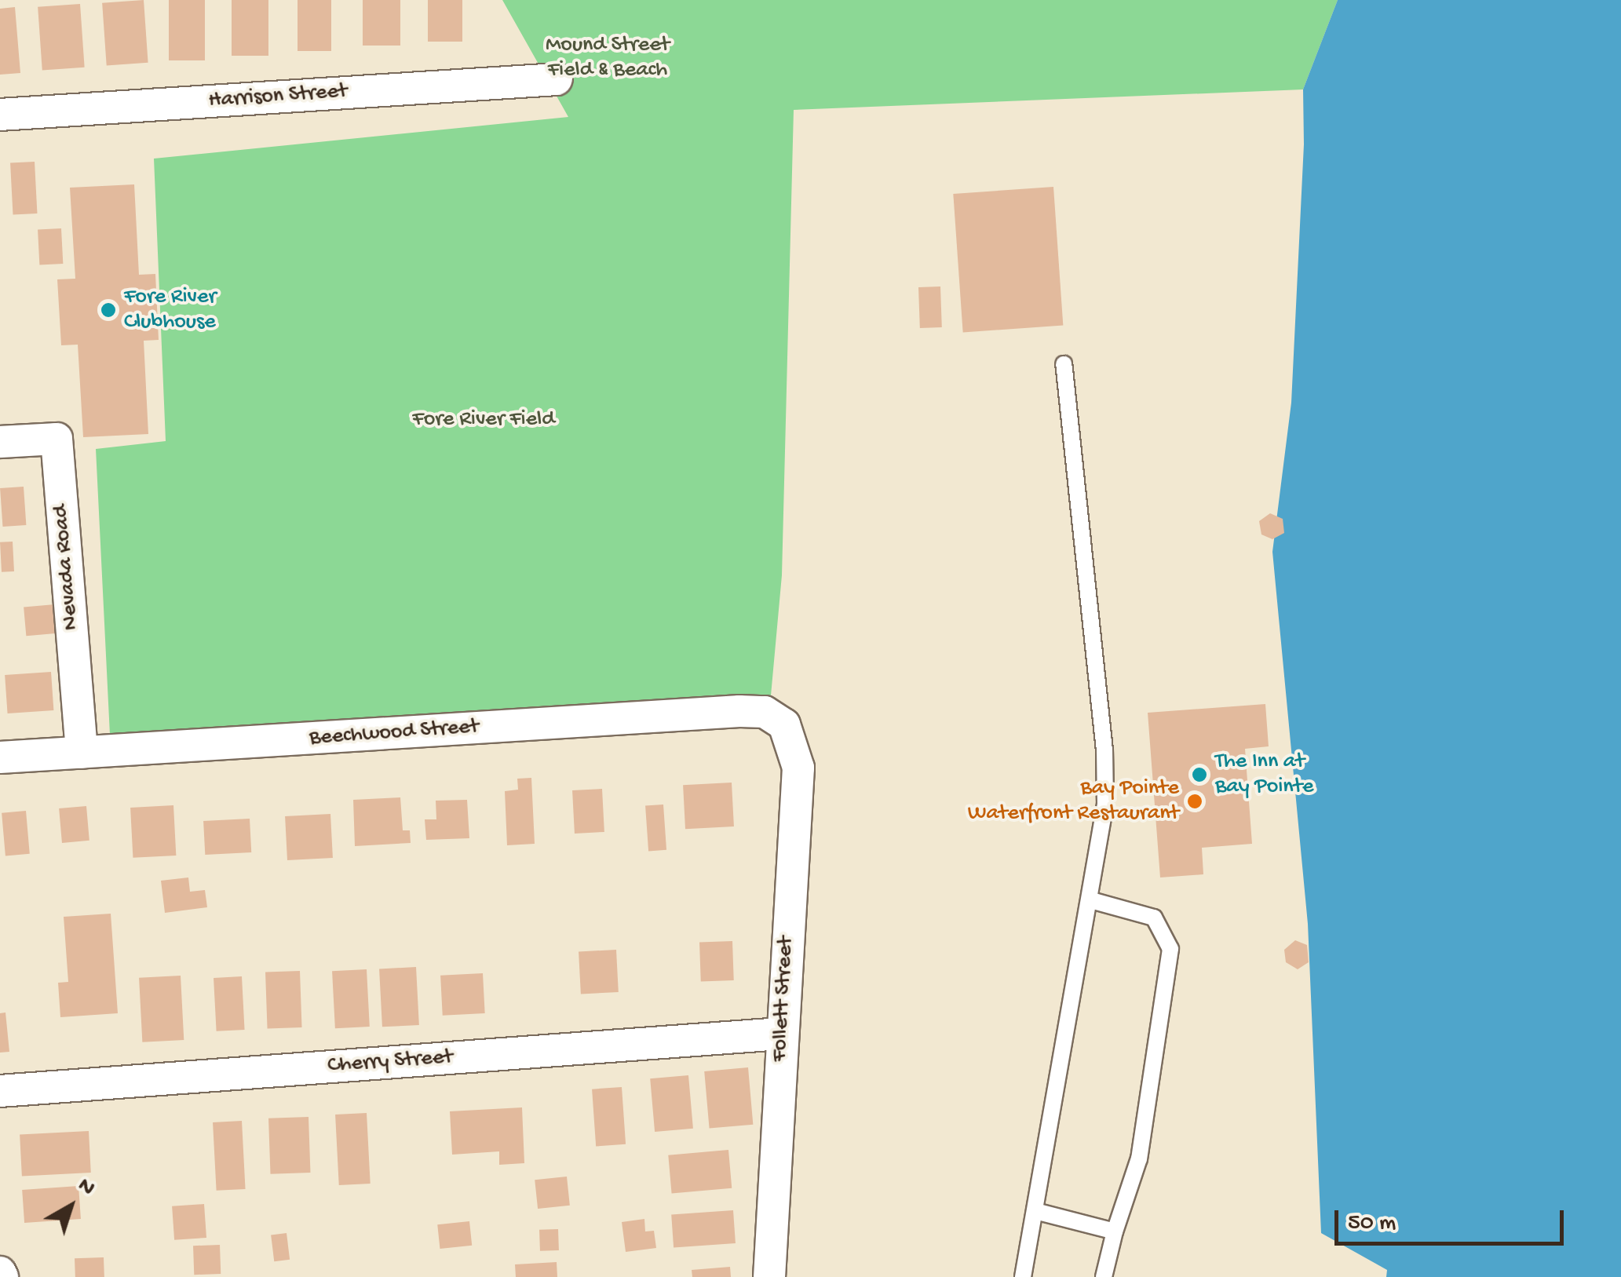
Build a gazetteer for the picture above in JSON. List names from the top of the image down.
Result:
{
  "streets": {
    "street": [
      "Harrison Street",
      "Nevada Road",
      "Beechwood Street",
      "Follett Street",
      "Cherry Street"
    ]
  },
  "crossings": [
    ["Nevada Road", "Beechwood Street"],
    ["Beechwood Street", "Follett Street"],
    ["Follett Street", "Cherry Street"]
  ],
  "parks": ["Mound Street Field & Beach", "Fore River Field"],
  "places": ["Fore River Clubhouse", "The Inn at Bay Pointe", "Bay Pointe Waterfront Restaurant"],
  "scale_bar": "50 m",
  "north": "top right"
}
